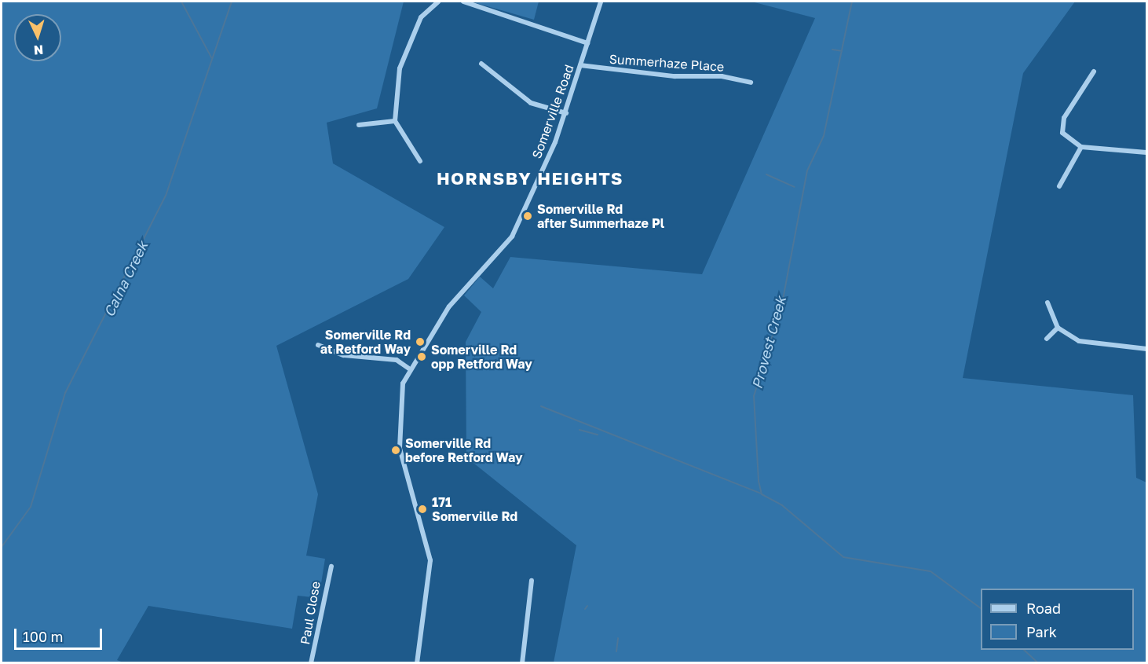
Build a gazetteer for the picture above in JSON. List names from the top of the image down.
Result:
{
  "streets": {
    "street": ["Summerhaze Place", "Somerville Road", "Paul Close"]
  },
  "crossings": [
    ["Summerhaze Place", "Somerville Road"]
  ],
  "districts": ["HORNSBY HEIGHTS"],
  "water": ["Calna Creek", "Provest Creek"],
  "places": [
    "Somerville Rd after Summerhaze Pl",
    "Somerville Rd at Retford Way",
    "Somerville Rd opp Retford Way",
    "Somerville Rd before Retford Way",
    "171 Somerville Rd"
  ],
  "legend": ["Road", "Park"],
  "scale_bar": "100 m",
  "north": "bottom"
}
